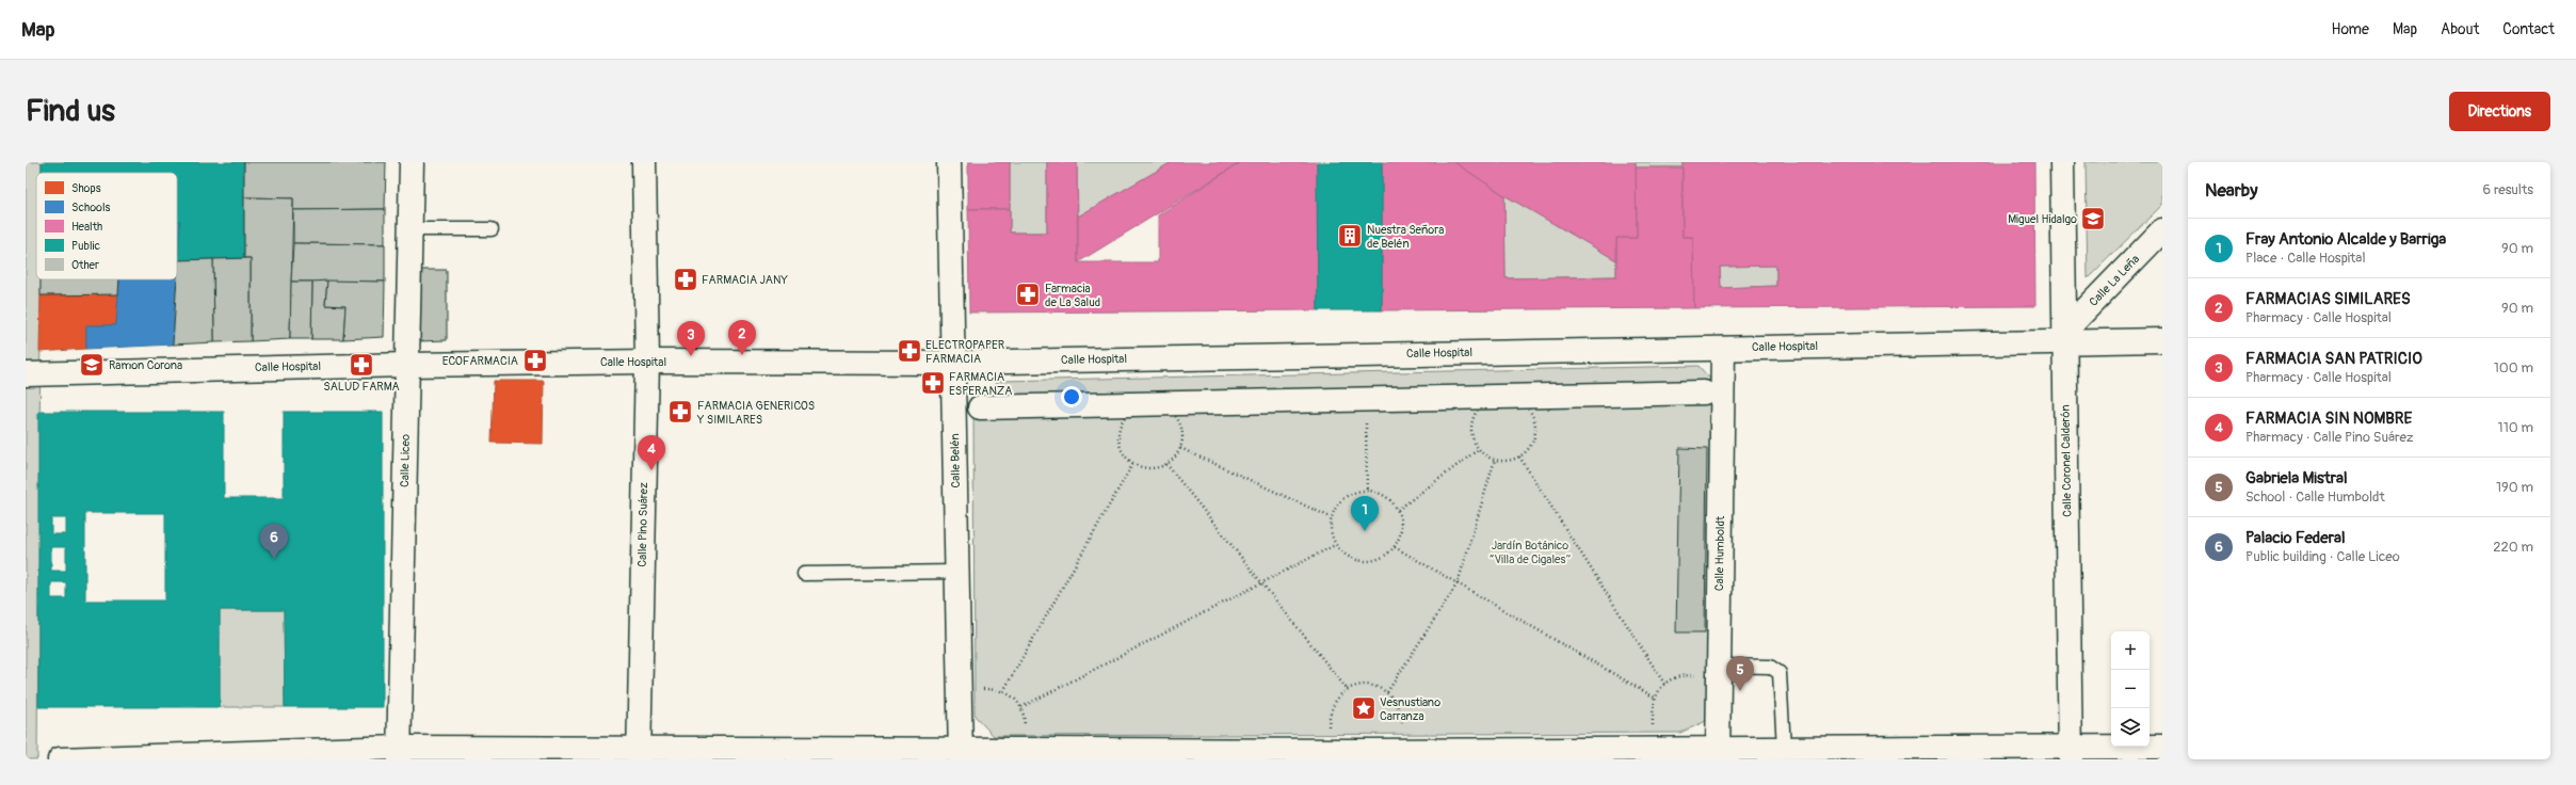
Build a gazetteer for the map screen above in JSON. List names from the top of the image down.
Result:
{
  "streets": {
    "street": [
      "Calle La Leña",
      "Calle Hospital",
      "Calle Liceo",
      "Calle Belén",
      "Calle Coronel Calderón",
      "Calle Pino Suárez",
      "Calle Humboldt"
    ]
  },
  "crossings": [
    ["Calle La Leña", "Calle Hospital"],
    ["Calle La Leña", "Calle Coronel Calderón"],
    ["Calle Hospital", "Calle Liceo"],
    ["Calle Hospital", "Calle Belén"],
    ["Calle Hospital", "Calle Coronel Calderón"],
    ["Calle Hospital", "Calle Pino Suárez"],
    ["Calle Hospital", "Calle Humboldt"]
  ],
  "parks": ["Jardín Botánico “Villa de Cigales”"],
  "places": {
    "school or university": ["Miguel Hidalgo", "Ramon Corona"],
    "building": ["Nuestra Señora de Belén"],
    "pharmacy": [
      "FARMACIA JANY",
      "Farmacia de La Salud",
      "ELECTROPAPER FARMACIA",
      "ECOFARMACIA",
      "SALUD FARMA",
      "FARMACIA ESPERANZA",
      "FARMACIA GENERICOS Y SIMILARES"
    ],
    "place": ["Vesnustiano Carranza"]
  },
  "legend": [
    "Shops",
    "Schools",
    "Health",
    "Public",
    "Other"
  ],
  "page": {
    "header": "Map",
    "nav": [
      "Home",
      "Map",
      "About",
      "Contact"
    ],
    "buttons": "Directions",
    "title": "Find us",
    "heading": ["Nearby", "6 results"],
    "list": [
      {
        "mark": "1",
        "name": "Fray Antonio Alcalde y Barriga",
        "note": "Place · Calle Hospital",
        "value": "90 m"
      },
      {
        "mark": "2",
        "name": "FARMACIAS SIMILARES",
        "note": "Pharmacy · Calle Hospital",
        "value": "90 m"
      },
      {
        "mark": "3",
        "name": "FARMACIA SAN PATRICIO",
        "note": "Pharmacy · Calle Hospital",
        "value": "100 m"
      },
      {
        "mark": "4",
        "name": "FARMACIA SIN NOMBRE",
        "note": "Pharmacy · Calle Pino Suárez",
        "value": "110 m"
      },
      {
        "mark": "5",
        "name": "Gabriela Mistral",
        "note": "School · Calle Humboldt",
        "value": "190 m"
      },
      {
        "mark": "6",
        "name": "Palacio Federal",
        "note": "Public building · Calle Liceo",
        "value": "220 m"
      }
    ],
    "pins": [
      "2",
      "3",
      "4",
      "1",
      "6",
      "5"
    ],
    "map_buttons": ["+", "−"]
  }
}
